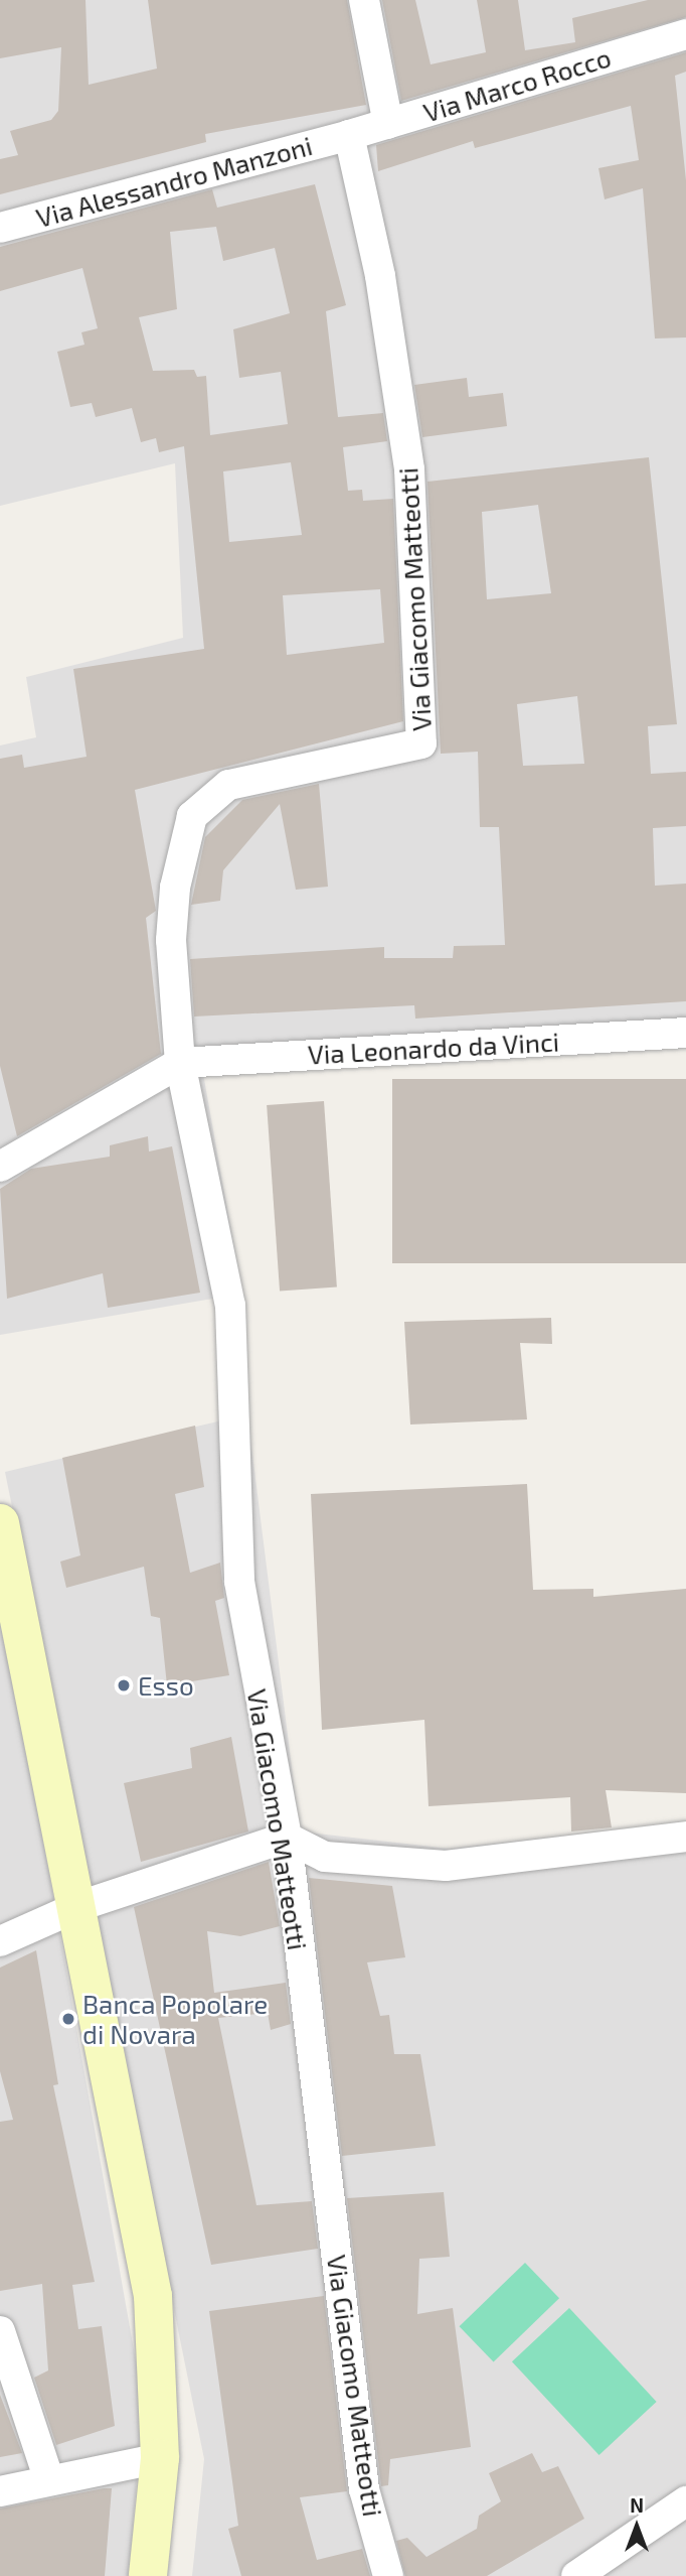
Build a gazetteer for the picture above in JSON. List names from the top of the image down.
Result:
{
  "streets": {
    "street": [
      "Via Marco Rocco",
      "Via Alessandro Manzoni",
      "Via Giacomo Matteotti",
      "Via Leonardo da Vinci"
    ]
  },
  "crossings": [
    ["Via Marco Rocco", "Via Alessandro Manzoni"],
    ["Via Marco Rocco", "Via Giacomo Matteotti"],
    ["Via Alessandro Manzoni", "Via Giacomo Matteotti"],
    ["Via Giacomo Matteotti", "Via Leonardo da Vinci"]
  ],
  "places": ["Esso", "Banca Popolare di Novara"],
  "north": "top"
}
